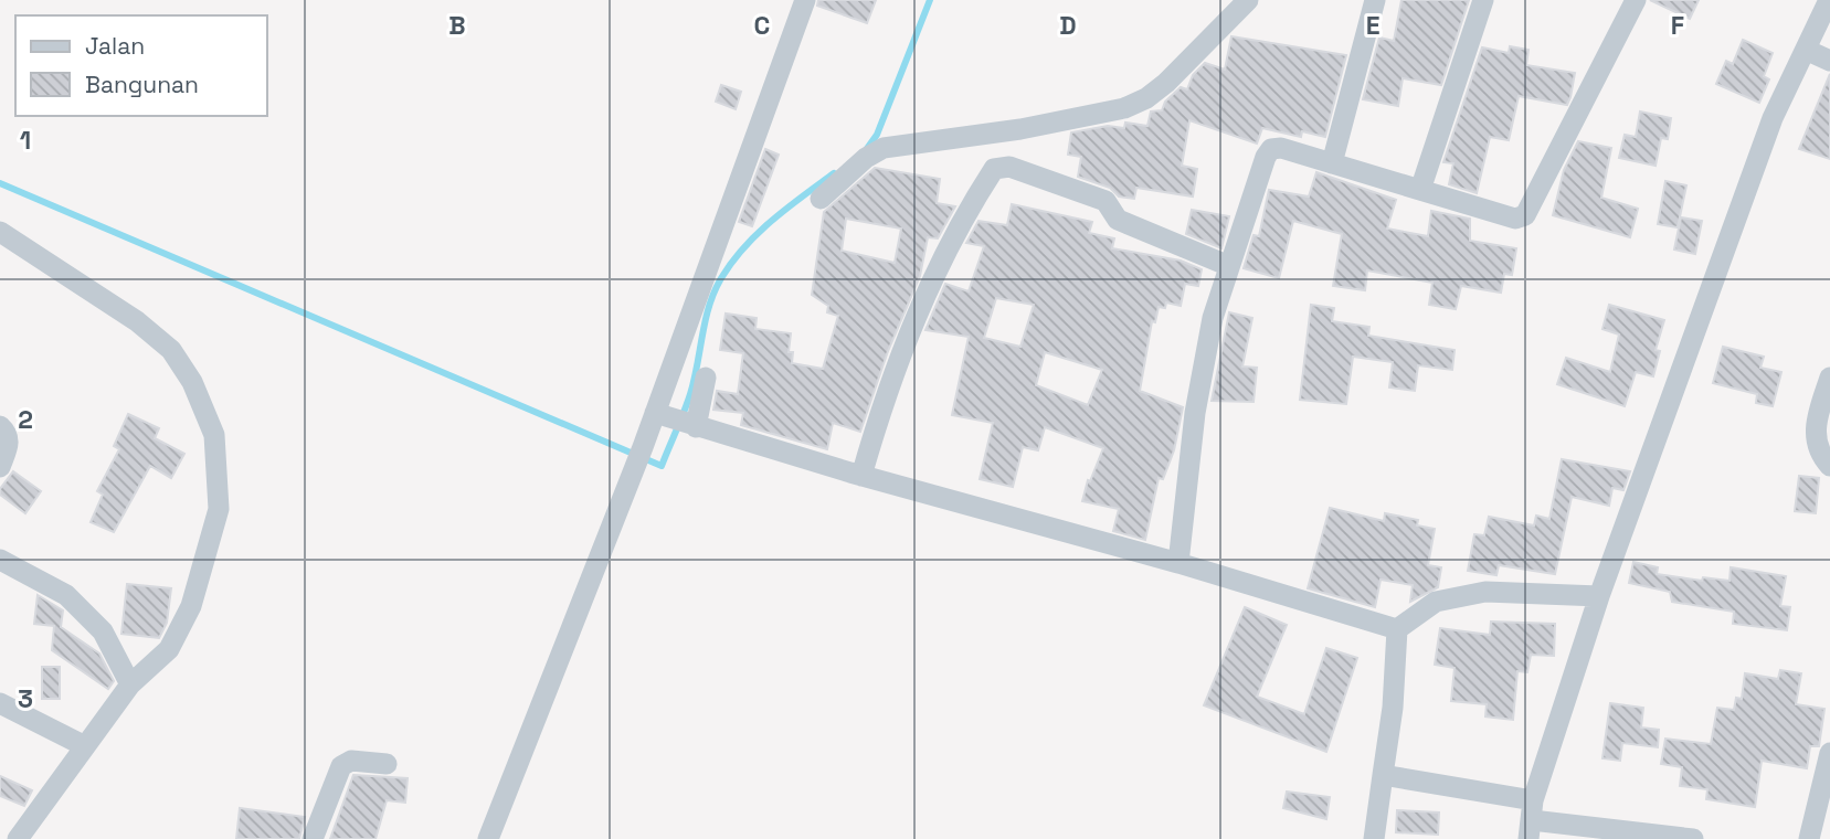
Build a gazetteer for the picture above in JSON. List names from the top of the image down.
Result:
{
  "legend": ["Jalan", "Bangunan"],
  "grid": {
    "columns": [
      "B",
      "C",
      "D",
      "E",
      "F"
    ],
    "rows": ["1", "2", "3"]
  }
}
